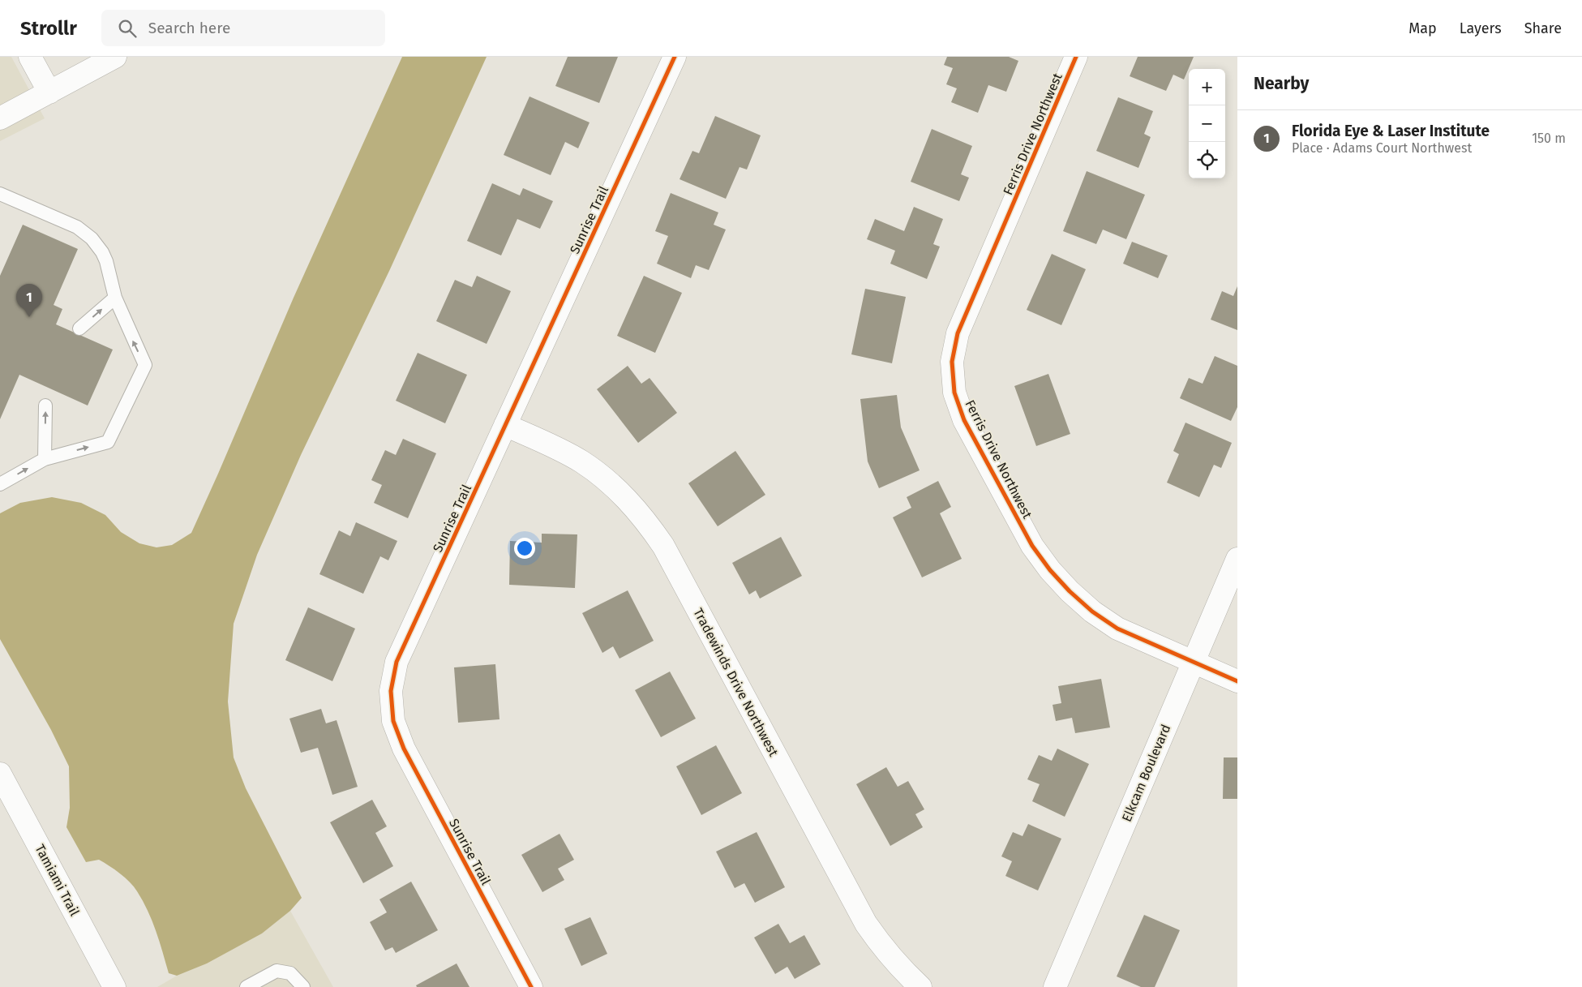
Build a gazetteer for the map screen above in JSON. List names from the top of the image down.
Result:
{
  "streets": {
    "street": [
      "Ferris Drive Northwest",
      "Sunrise Trail",
      "Tradewinds Drive Northwest",
      "Elkcam Boulevard",
      "Tamiami Trail"
    ]
  },
  "crossings": [
    ["Ferris Drive Northwest", "Elkcam Boulevard"],
    ["Sunrise Trail", "Tradewinds Drive Northwest"]
  ],
  "page": {
    "header": "Strollr",
    "search": "Search here",
    "nav": ["Map", "Layers", "Share"],
    "heading": "Nearby",
    "map_buttons": ["+", "−"],
    "list": [
      {
        "mark": "1",
        "name": "Florida Eye & Laser Institute",
        "note": "Place · Adams Court Northwest",
        "value": "150 m"
      }
    ],
    "pins": "1"
  }
}
